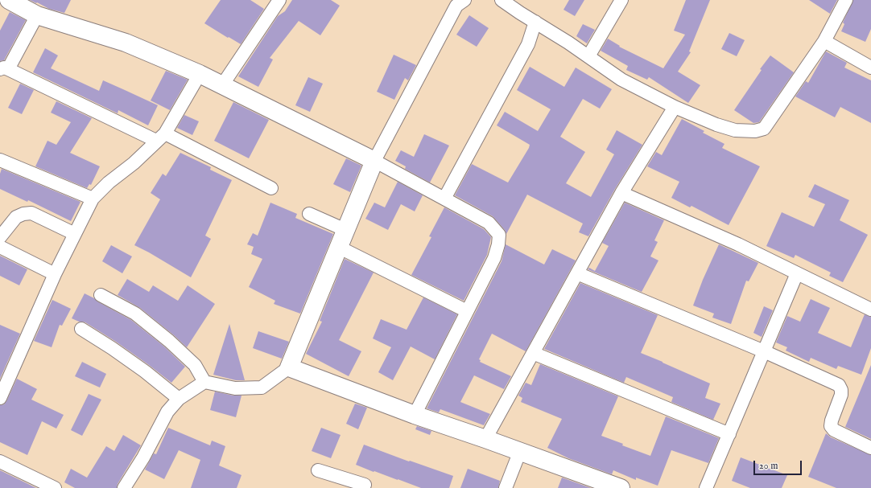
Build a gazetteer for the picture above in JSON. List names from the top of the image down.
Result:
{
  "scale_bar": "20 m"
}
